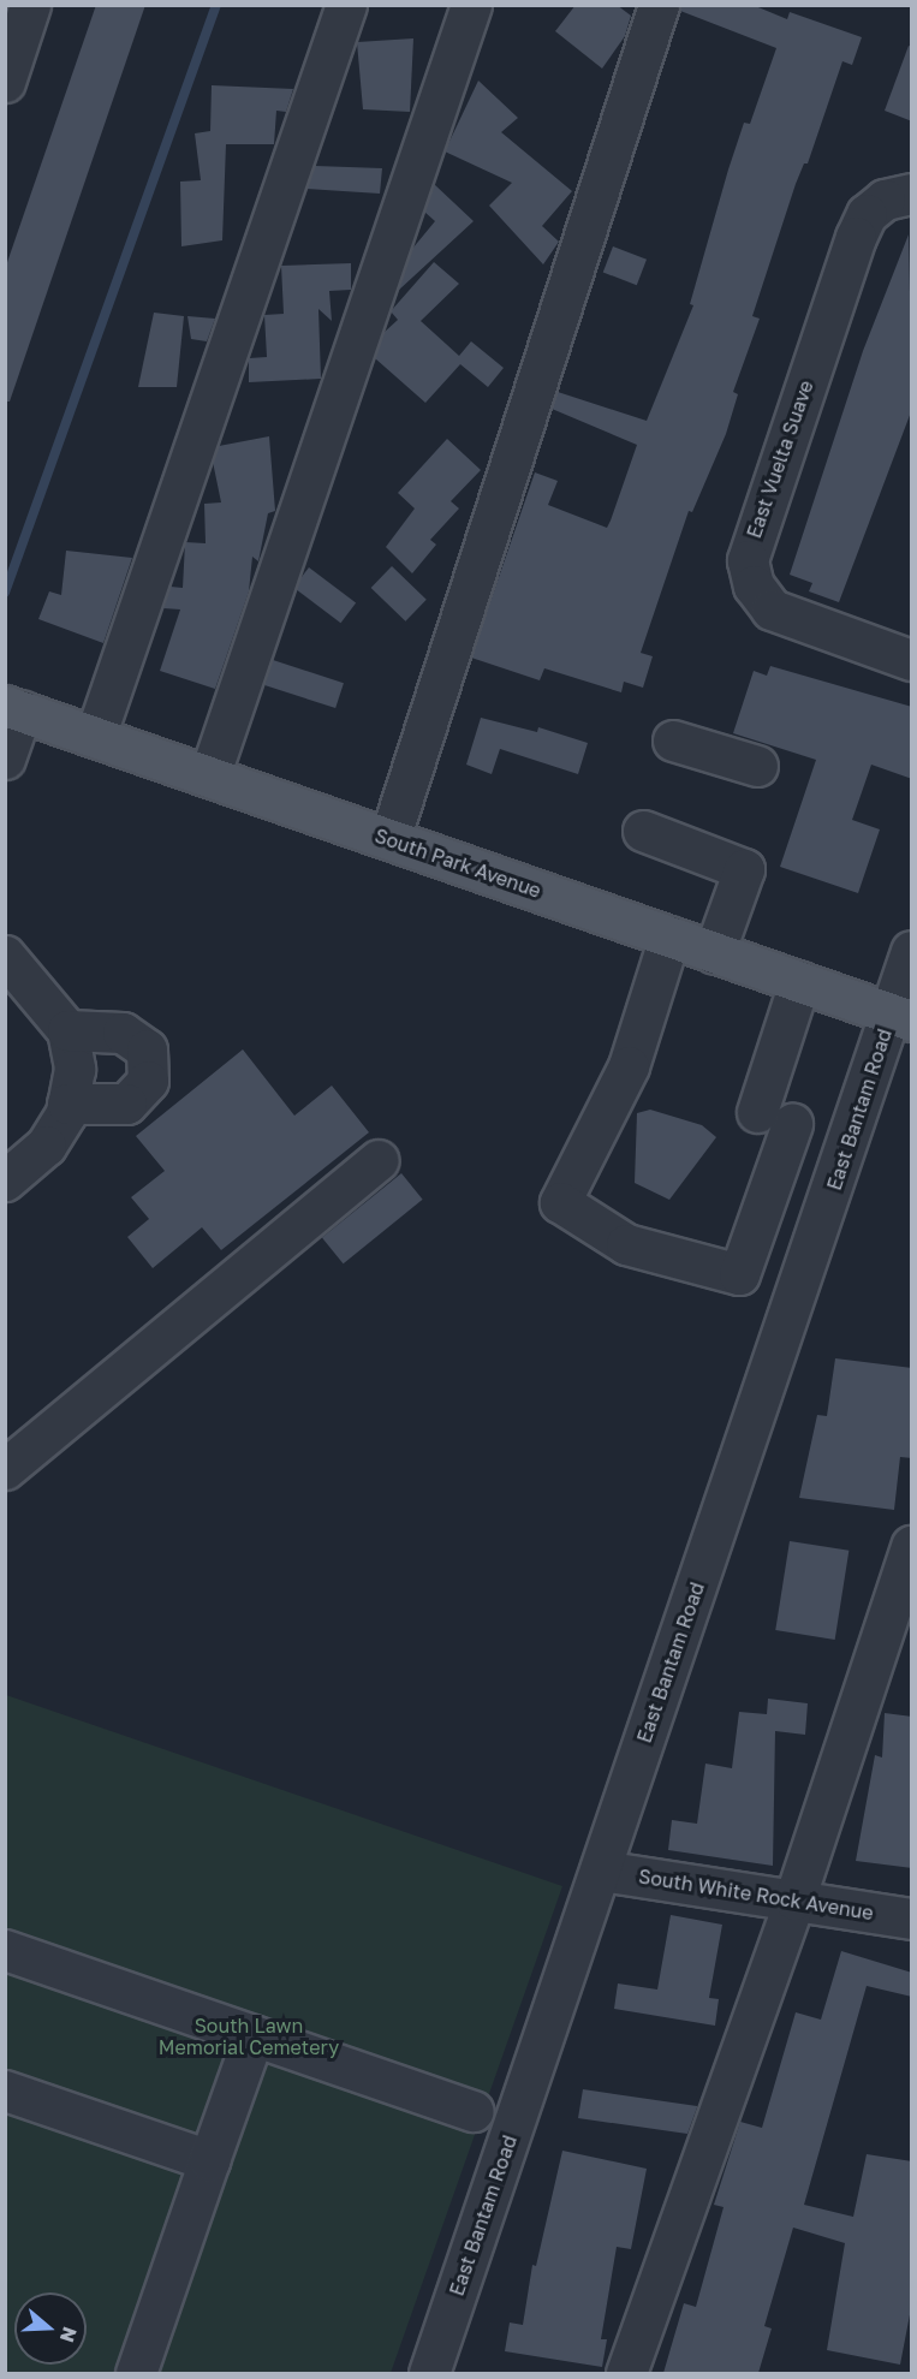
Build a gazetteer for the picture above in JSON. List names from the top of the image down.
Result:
{
  "streets": {
    "main road": ["South Park Avenue"],
    "street": ["East Vuelta Suave", "East Bantam Road", "South White Rock Avenue"]
  },
  "crossings": [
    ["South Park Avenue", "East Bantam Road"],
    ["East Bantam Road", "South White Rock Avenue"]
  ],
  "parks": ["South Lawn Memorial Cemetery"],
  "north": "right"
}
